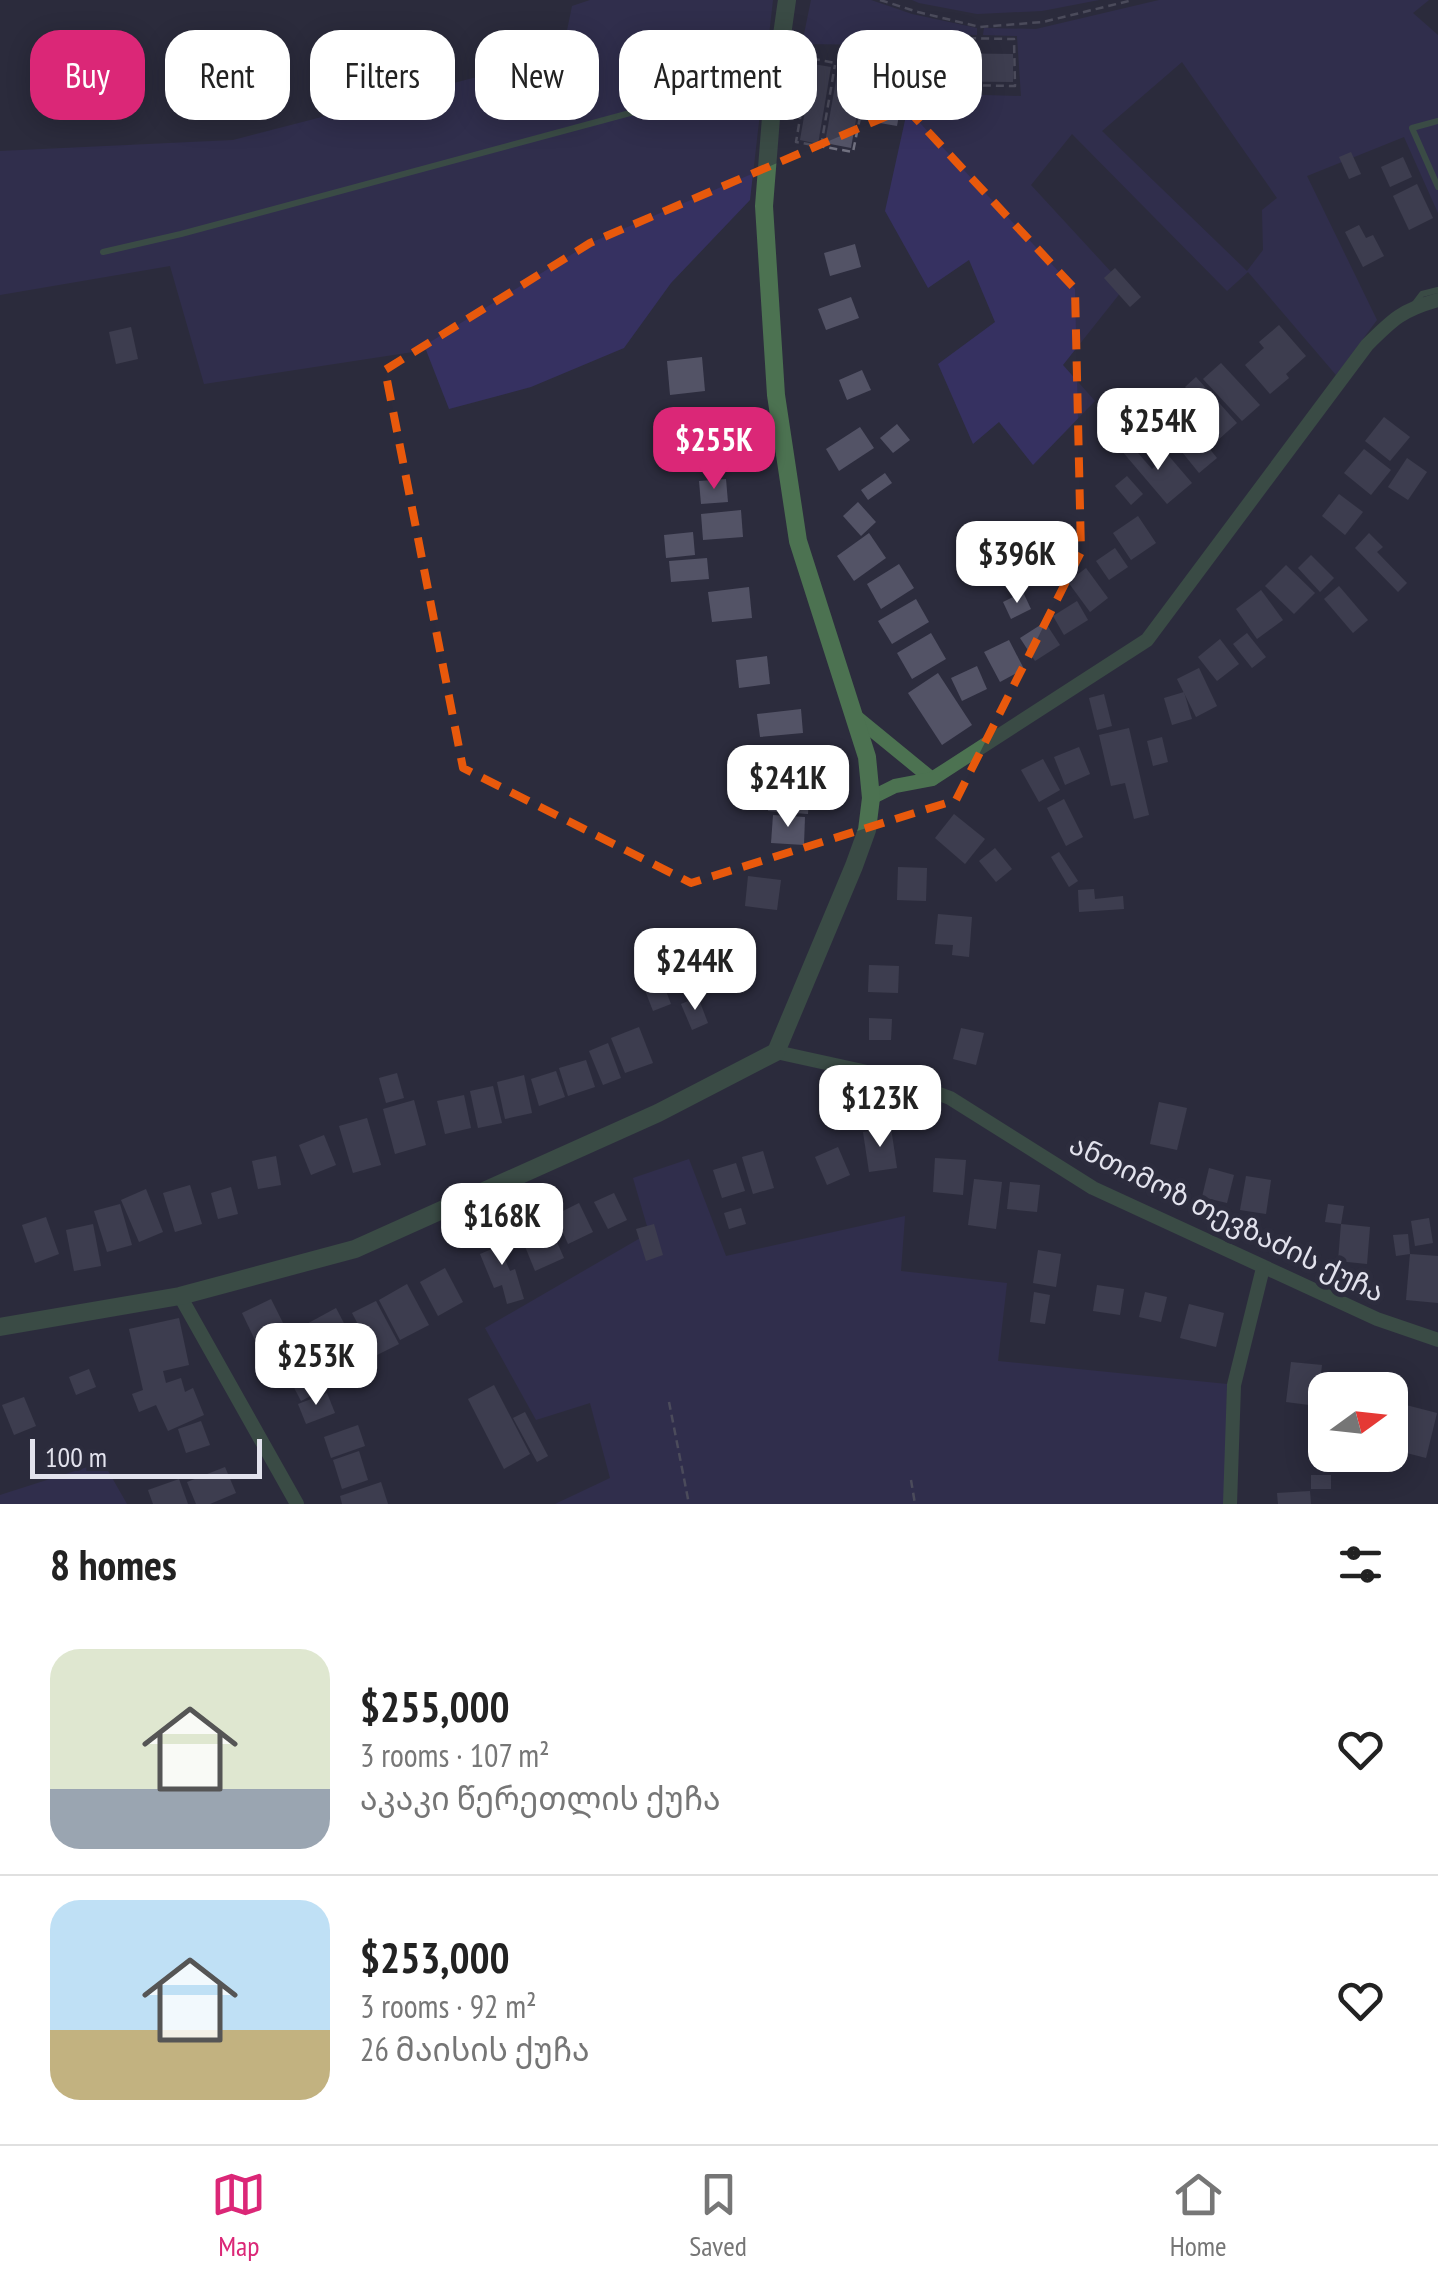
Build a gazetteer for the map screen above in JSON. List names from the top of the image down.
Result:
{
  "streets": {
    "street": ["ანთიმოზ თევზაძის ქუჩა"]
  },
  "scale_bar": "100 m",
  "north": "right",
  "page": {
    "chip": [
      "Buy",
      "Rent",
      "Filters",
      "New",
      "Apartment",
      "House"
    ],
    "price": [
      "$254K",
      "$255K",
      "$396K",
      "$241K",
      "$244K",
      "$123K",
      "$168K",
      "$253K"
    ],
    "scale": "100 m",
    "heading": "8 homes",
    "list": [
      {
        "name": "$255,000",
        "note": "3 rooms · 107 m² · აკაკი წერეთლის ქუჩა"
      },
      {
        "name": "$253,000",
        "note": "3 rooms · 92 m² · 26 მაისის ქუჩა"
      }
    ],
    "tabs": ["Map", "Saved", "Home"]
  }
}
